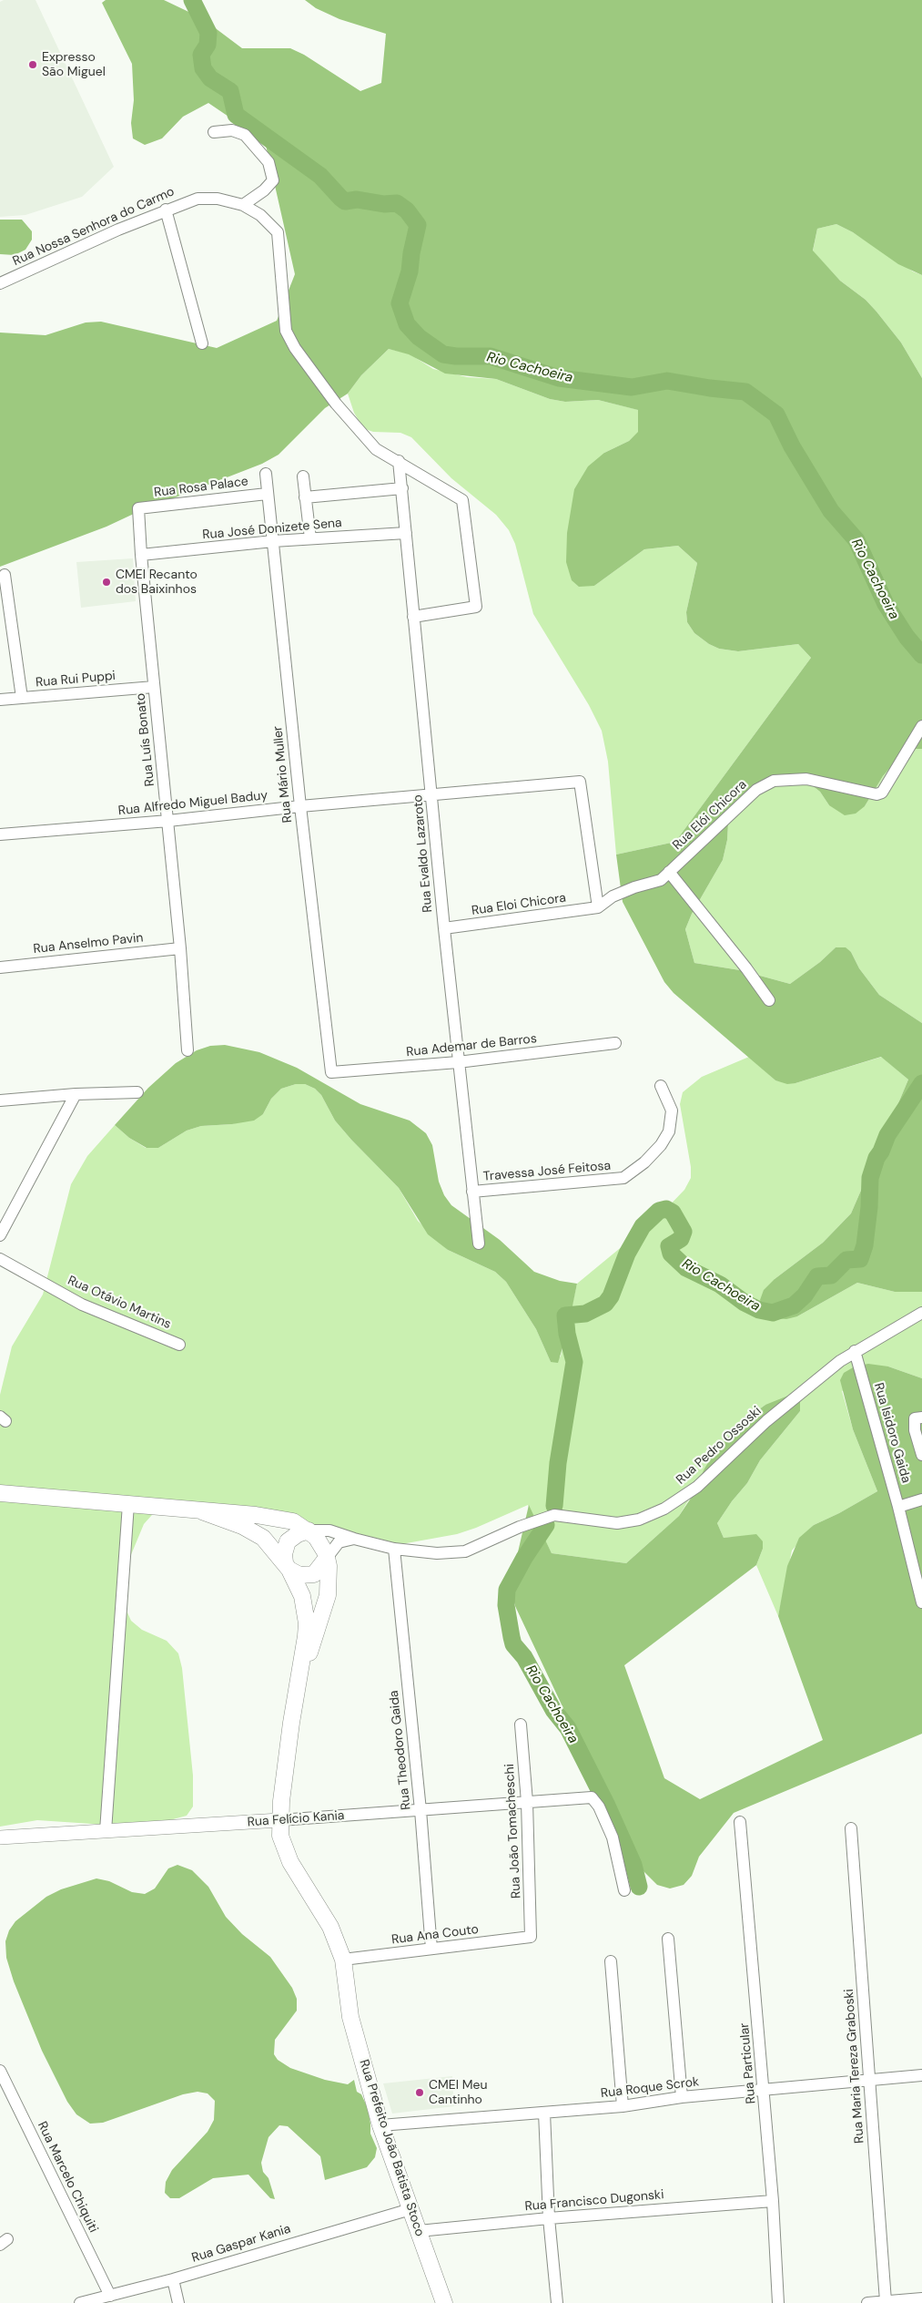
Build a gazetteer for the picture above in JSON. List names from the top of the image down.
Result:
{
  "streets": {
    "main road": ["Rua Prefeito João Batista Stoco"],
    "street": [
      "Rua Nossa Senhora do Carmo",
      "Rua Rosa Palace",
      "Rua José Donizete Sena",
      "Rua Rui Puppi",
      "Rua Luís Bonato",
      "Rua Mário Muller",
      "Rua Alfredo Miguel Baduy",
      "Rua Elói Chicora",
      "Rua Evaldo Lazaroto",
      "Rua Eloi Chicora",
      "Rua Anselmo Pavin",
      "Rua Ademar de Barros",
      "Travessa José Feitosa",
      "Rua Otávio Martins",
      "Rua Isidoro Gaida",
      "Rua Pedro Ossoski",
      "Rua Theodoro Gaida",
      "Rua Felício Kania",
      "Rua João Tomacheschi",
      "Rua Ana Couto",
      "Rua Particular",
      "Rua Maria Tereza Graboski",
      "Rua Roque Scrok",
      "Rua Marcelo Chiquiti",
      "Rua Francisco Dugonski",
      "Rua Gaspar Kania"
    ]
  },
  "crossings": [
    ["Rua Nossa Senhora do Carmo", "Rua Evaldo Lazaroto"],
    ["Rua Rosa Palace", "Rua Luís Bonato"],
    ["Rua Rosa Palace", "Rua Mário Muller"],
    ["Rua José Donizete Sena", "Rua Luís Bonato"],
    ["Rua José Donizete Sena", "Rua Mário Muller"],
    ["Rua José Donizete Sena", "Rua Evaldo Lazaroto"],
    ["Rua Rui Puppi", "Rua Luís Bonato"],
    ["Rua Luís Bonato", "Rua Alfredo Miguel Baduy"],
    ["Rua Luís Bonato", "Rua Anselmo Pavin"],
    ["Rua Mário Muller", "Rua Alfredo Miguel Baduy"],
    ["Rua Mário Muller", "Rua Ademar de Barros"],
    ["Rua Alfredo Miguel Baduy", "Rua Elói Chicora"],
    ["Rua Alfredo Miguel Baduy", "Rua Evaldo Lazaroto"],
    ["Rua Alfredo Miguel Baduy", "Rua Eloi Chicora"],
    ["Rua Elói Chicora", "Rua Eloi Chicora"],
    ["Rua Evaldo Lazaroto", "Rua Eloi Chicora"],
    ["Rua Evaldo Lazaroto", "Rua Ademar de Barros"],
    ["Rua Evaldo Lazaroto", "Travessa José Feitosa"],
    ["Rua Isidoro Gaida", "Rua Pedro Ossoski"],
    ["Rua Pedro Ossoski", "Rua Theodoro Gaida"],
    ["Rua Pedro Ossoski", "Rua Prefeito João Batista Stoco"],
    ["Rua Theodoro Gaida", "Rua Felício Kania"],
    ["Rua Theodoro Gaida", "Rua Ana Couto"],
    ["Rua Felício Kania", "Rua João Tomacheschi"],
    ["Rua Felício Kania", "Rua Prefeito João Batista Stoco"],
    ["Rua João Tomacheschi", "Rua Ana Couto"],
    ["Rua Ana Couto", "Rua Prefeito João Batista Stoco"],
    ["Rua Particular", "Rua Roque Scrok"],
    ["Rua Particular", "Rua Francisco Dugonski"],
    ["Rua Maria Tereza Graboski", "Rua Roque Scrok"],
    ["Rua Roque Scrok", "Rua Prefeito João Batista Stoco"],
    ["Rua Prefeito João Batista Stoco", "Rua Francisco Dugonski"],
    ["Rua Prefeito João Batista Stoco", "Rua Gaspar Kania"],
    ["Rua Marcelo Chiquiti", "Rua Gaspar Kania"]
  ],
  "water": ["Rio Cachoeira"],
  "places": ["Expresso São Miguel", "CMEI Recanto dos Baixinhos", "CMEI Meu Cantinho"]
}
